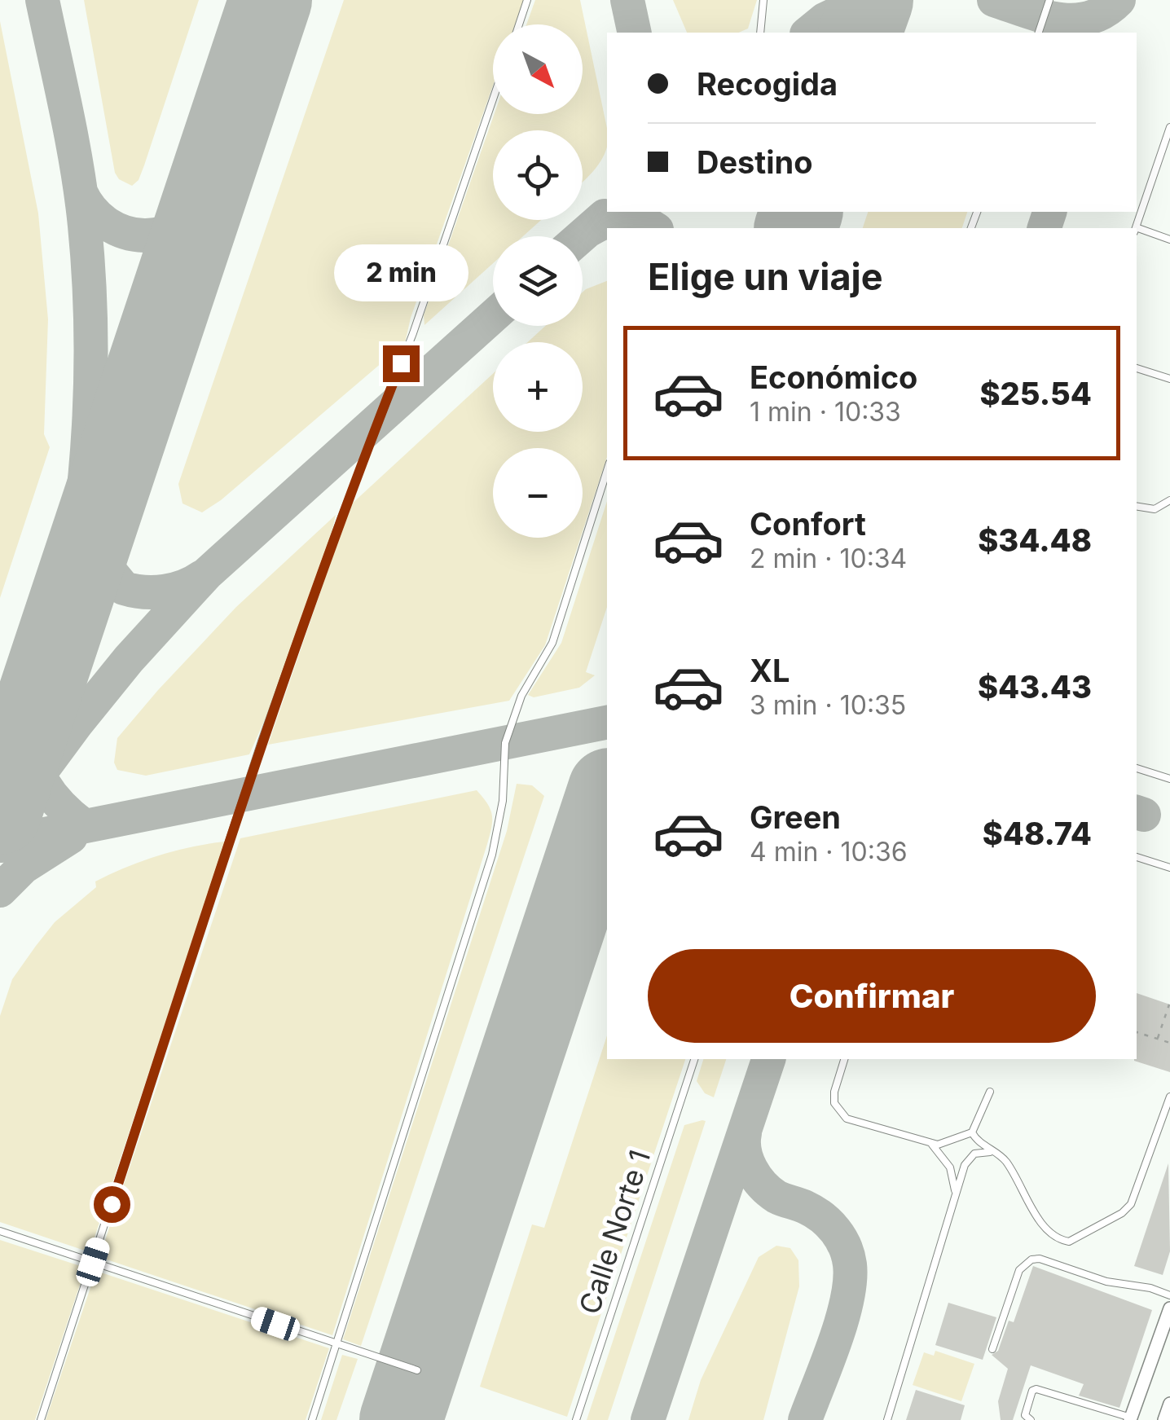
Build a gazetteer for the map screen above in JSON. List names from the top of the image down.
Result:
{
  "streets": {
    "lane": ["Calle Norte 1"]
  },
  "north": "bottom right",
  "page": {
    "map_buttons": ["+", "−"],
    "banner": ["Recogida", "Destino"],
    "heading": "Elige un viaje",
    "bubble": "2 min",
    "list": [
      {
        "name": "Económico",
        "note": "1 min · 10:33",
        "value": "$25.54"
      },
      {
        "name": "Confort",
        "note": "2 min · 10:34",
        "value": "$34.48"
      },
      {
        "name": "XL",
        "note": "3 min · 10:35",
        "value": "$43.43"
      },
      {
        "name": "Green",
        "note": "4 min · 10:36",
        "value": "$48.74"
      }
    ],
    "buttons": "Confirmar"
  }
}
